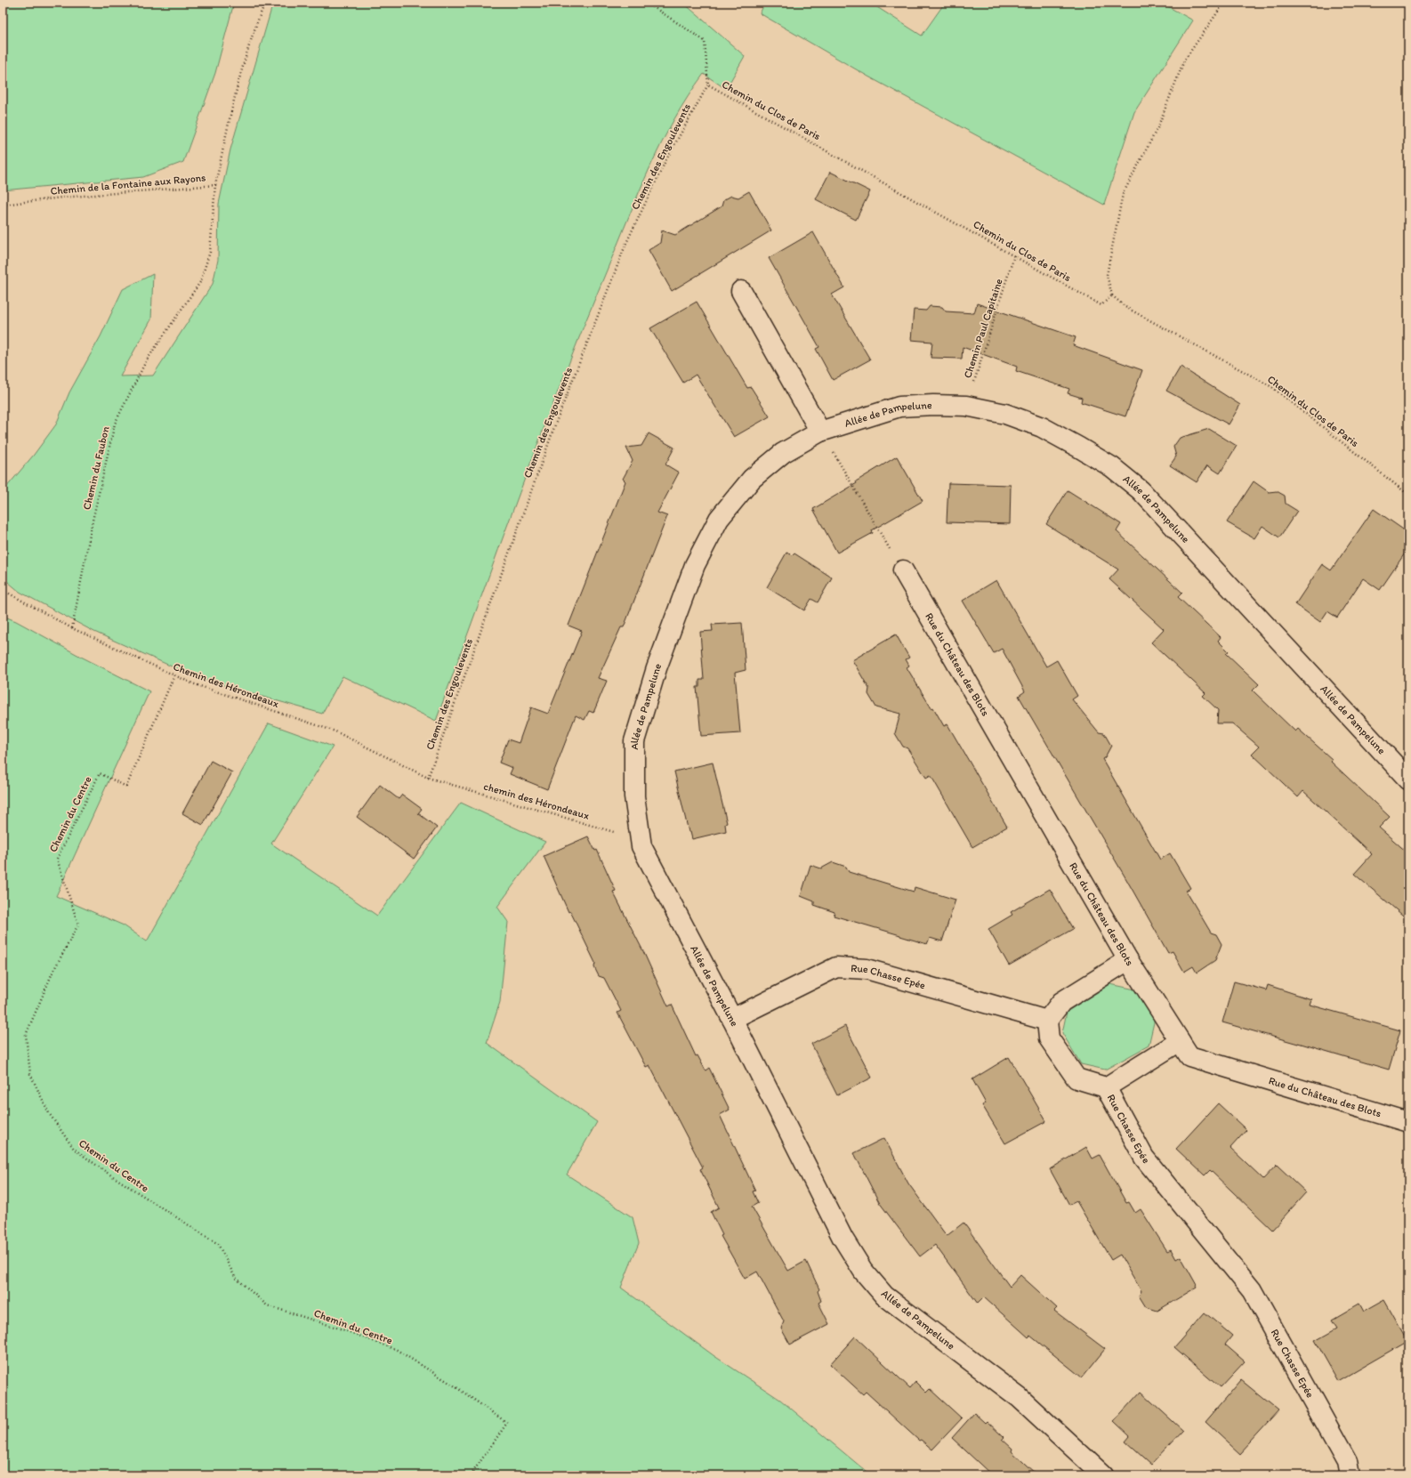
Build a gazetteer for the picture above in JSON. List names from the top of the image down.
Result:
{
  "streets": {
    "street": ["Allée de Pampelune", "Rue du Château des Blots", "Rue Chasse Epée"],
    "path": [
      "Chemin du Clos de Paris",
      "Chemin des Engoulevents",
      "Chemin de la Fontaine aux Rayons",
      "Chemin Paul Capitaine",
      "Chemin du Faubon",
      "Chemin des Hérondeaux",
      "chemin des Hérondeaux",
      "Chemin du Centre"
    ]
  },
  "crossings": [
    ["Chemin du Clos de Paris", "Chemin des Engoulevents"],
    ["Chemin du Clos de Paris", "Chemin Paul Capitaine"],
    ["Chemin des Engoulevents", "Chemin des Hérondeaux"],
    ["Chemin des Engoulevents", "chemin des Hérondeaux"],
    ["Chemin de la Fontaine aux Rayons", "Chemin du Faubon"],
    ["Chemin Paul Capitaine", "Allée de Pampelune"],
    ["Allée de Pampelune", "chemin des Hérondeaux"],
    ["Allée de Pampelune", "Rue Chasse Epée"],
    ["Chemin du Faubon", "Chemin des Hérondeaux"],
    ["Chemin des Hérondeaux", "chemin des Hérondeaux"],
    ["Chemin des Hérondeaux", "Chemin du Centre"]
  ]
}
